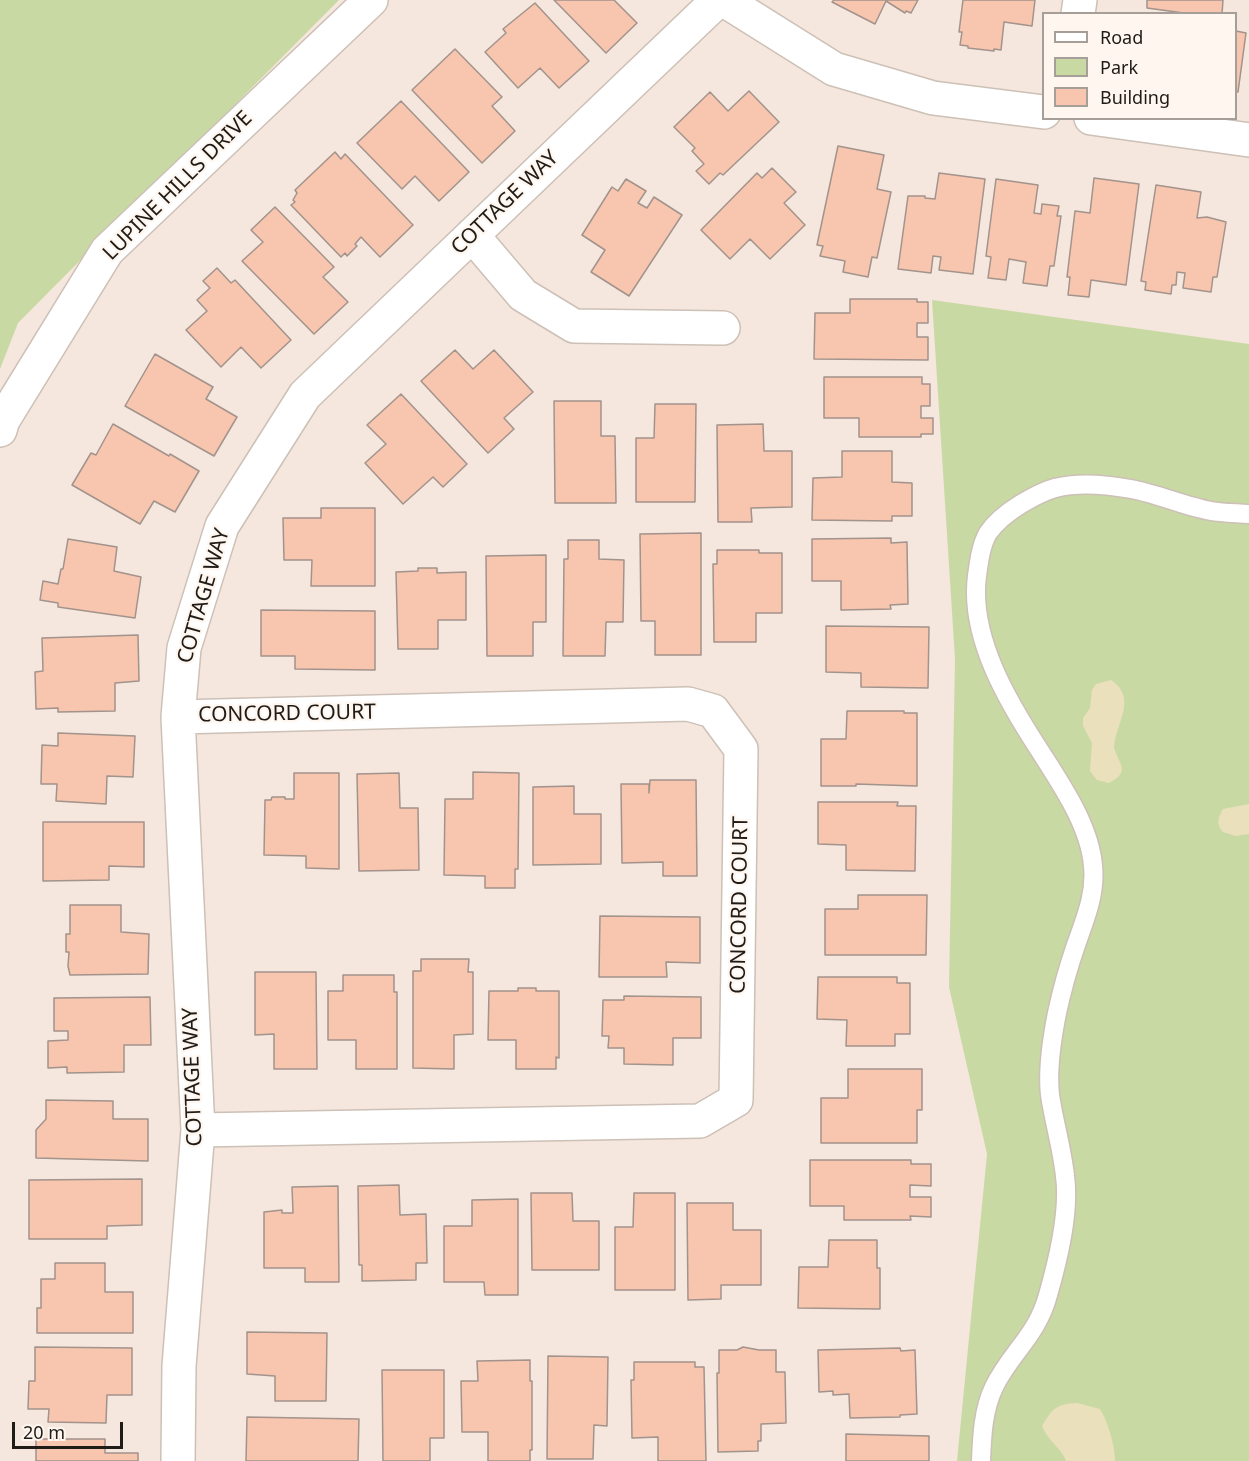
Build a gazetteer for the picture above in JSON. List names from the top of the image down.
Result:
{
  "streets": {
    "street": ["LUPINE HILLS DRIVE", "COTTAGE WAY", "CONCORD COURT"]
  },
  "crossings": [
    ["COTTAGE WAY", "CONCORD COURT"]
  ],
  "legend": ["Road", "Park", "Building"],
  "scale_bar": "20 m"
}
